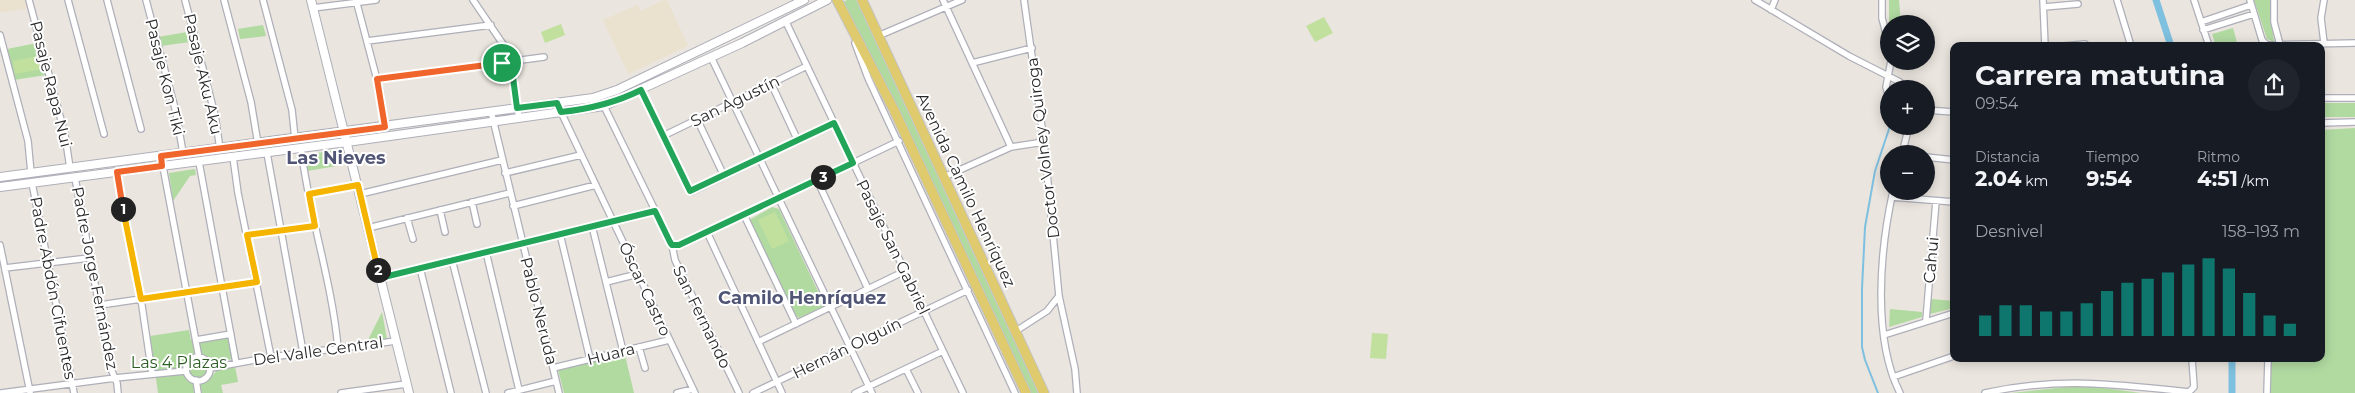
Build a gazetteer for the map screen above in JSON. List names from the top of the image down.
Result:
{
  "streets": {
    "main road": ["Avenida Camilo Henríquez"],
    "street": [
      "Pasaje Aku Aku",
      "Pasaje Kon Tiki",
      "Pasaje Rapa Nui",
      "San Agustín",
      "Doctor Volney Quiroga",
      "Pasaje San Gabriel",
      "Cahui",
      "Padre Jorge Fernández",
      "Padre Abdón Cifuentes",
      "Óscar Castro",
      "Pablo Neruda",
      "San Fernando",
      "Hernán Olguín",
      "Del Valle Central",
      "Huara"
    ]
  },
  "crossings": [
    ["San Agustín", "Pasaje San Gabriel"],
    ["Avenida Camilo Henríquez", "Hernán Olguín"],
    ["Pasaje San Gabriel", "Hernán Olguín"],
    ["Óscar Castro", "Huara"],
    ["Pablo Neruda", "Huara"]
  ],
  "districts": ["Las Nieves", "Camilo Henríquez"],
  "parks": ["Las 4 Plazas"],
  "page": {
    "map_buttons": ["+", "−"],
    "heading": ["Carrera matutina", "09:54"],
    "stats": [
      ["Distancia", "2.04 km"],
      ["Tiempo", "9:54"],
      ["Ritmo", "4:51 /km"]
    ],
    "pins": ["3", "1", "2"],
    "chart": ["Desnivel", "158–193 m"]
  }
}
